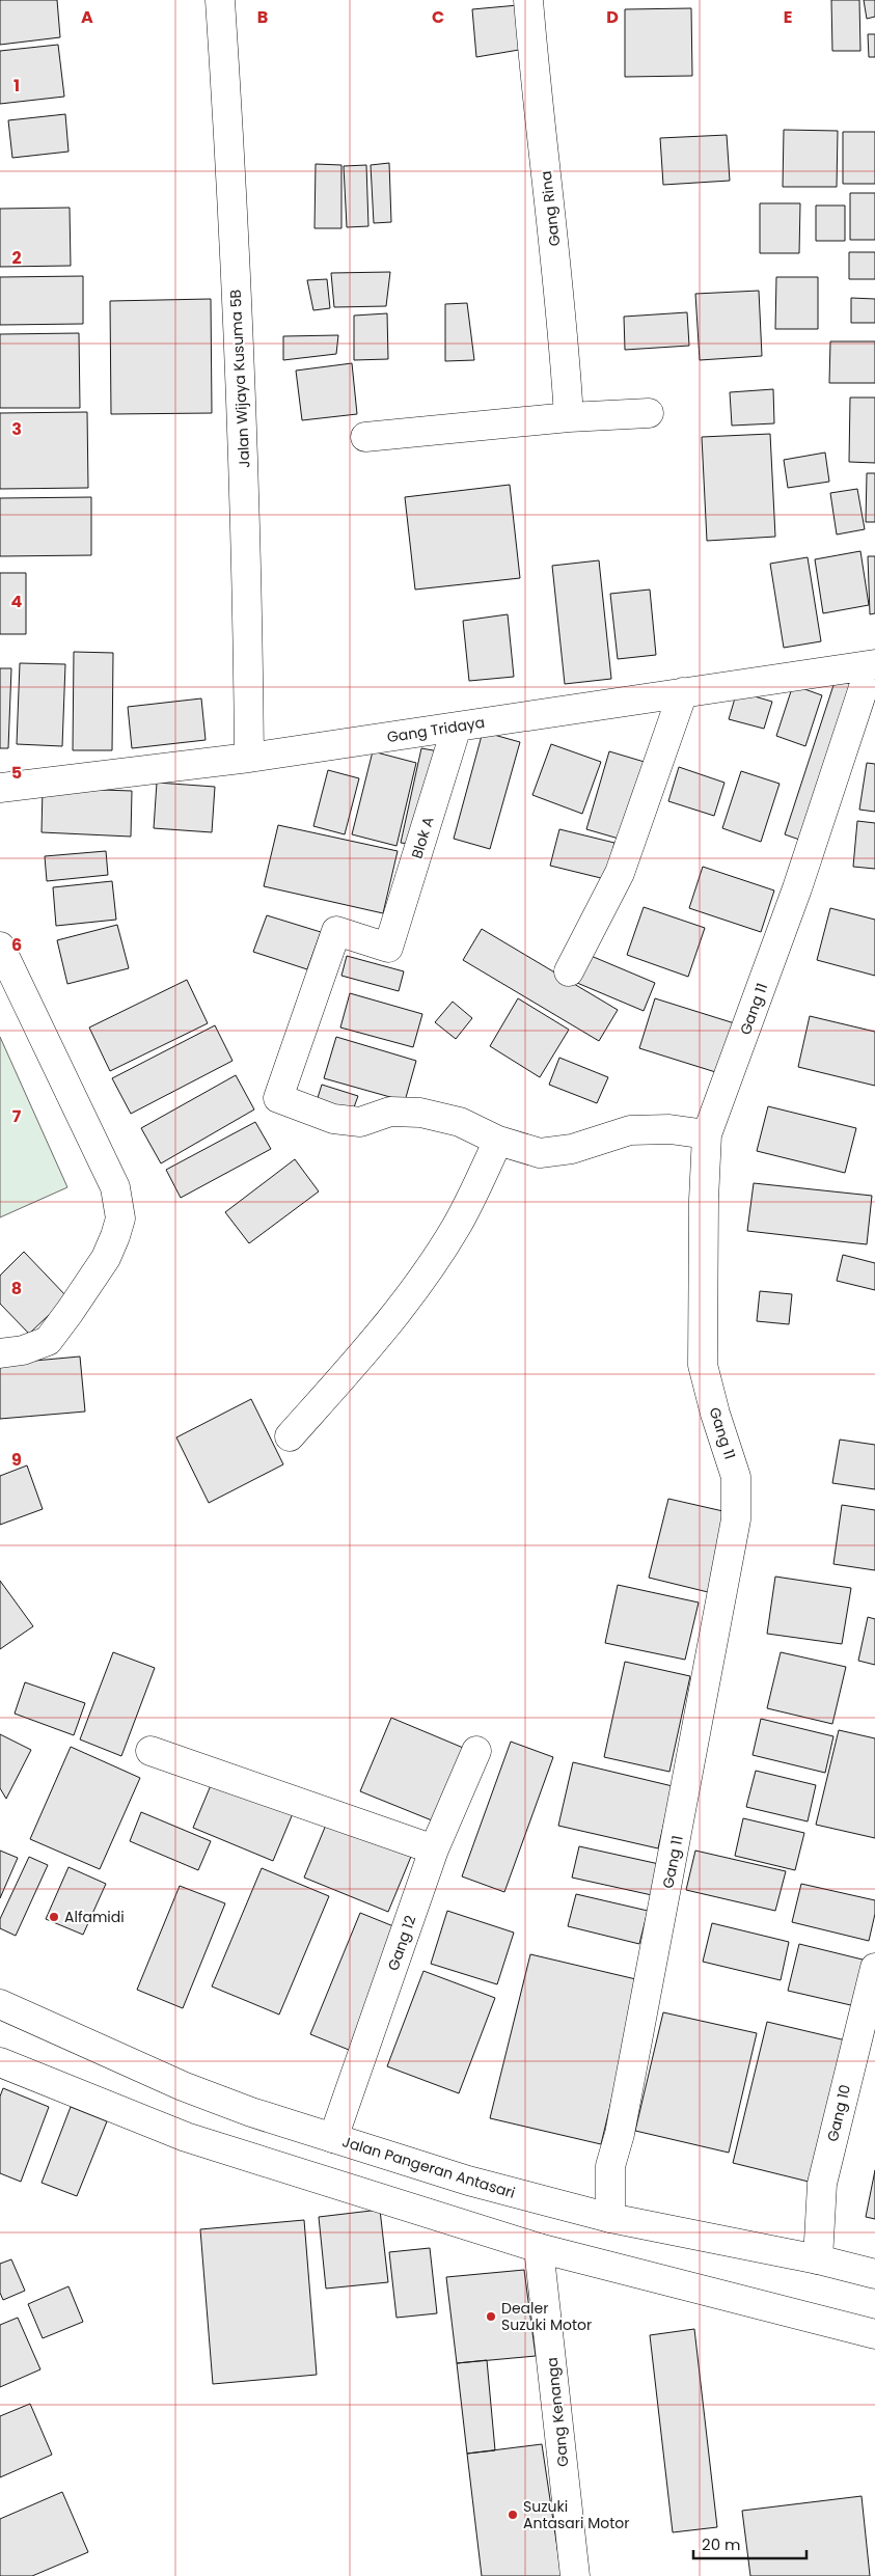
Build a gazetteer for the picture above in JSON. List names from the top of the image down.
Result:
{
  "streets": {
    "main road": [
      "Gang Rina",
      "Jalan Wijaya Kusuma 5B",
      "Gang Tridaya",
      "Blok A",
      "Gang 11",
      "Gang 12",
      "Gang 10",
      "Jalan Pangeran Antasari",
      "Gang Kenanga"
    ]
  },
  "crossings": [
    ["Jalan Wijaya Kusuma 5B", "Gang Tridaya"],
    ["Gang Tridaya", "Blok A"],
    ["Gang Tridaya", "Gang 11"],
    ["Gang 11", "Jalan Pangeran Antasari"],
    ["Gang 12", "Jalan Pangeran Antasari"],
    ["Gang 10", "Jalan Pangeran Antasari"]
  ],
  "places": ["Alfamidi", "Dealer Suzuki Motor", "Suzuki Antasari Motor"],
  "scale_bar": "20 m",
  "grid": {
    "columns": [
      "A",
      "B",
      "C",
      "D",
      "E"
    ],
    "rows": [
      "1",
      "2",
      "3",
      "4",
      "5",
      "6",
      "7",
      "8",
      "9"
    ]
  }
}
